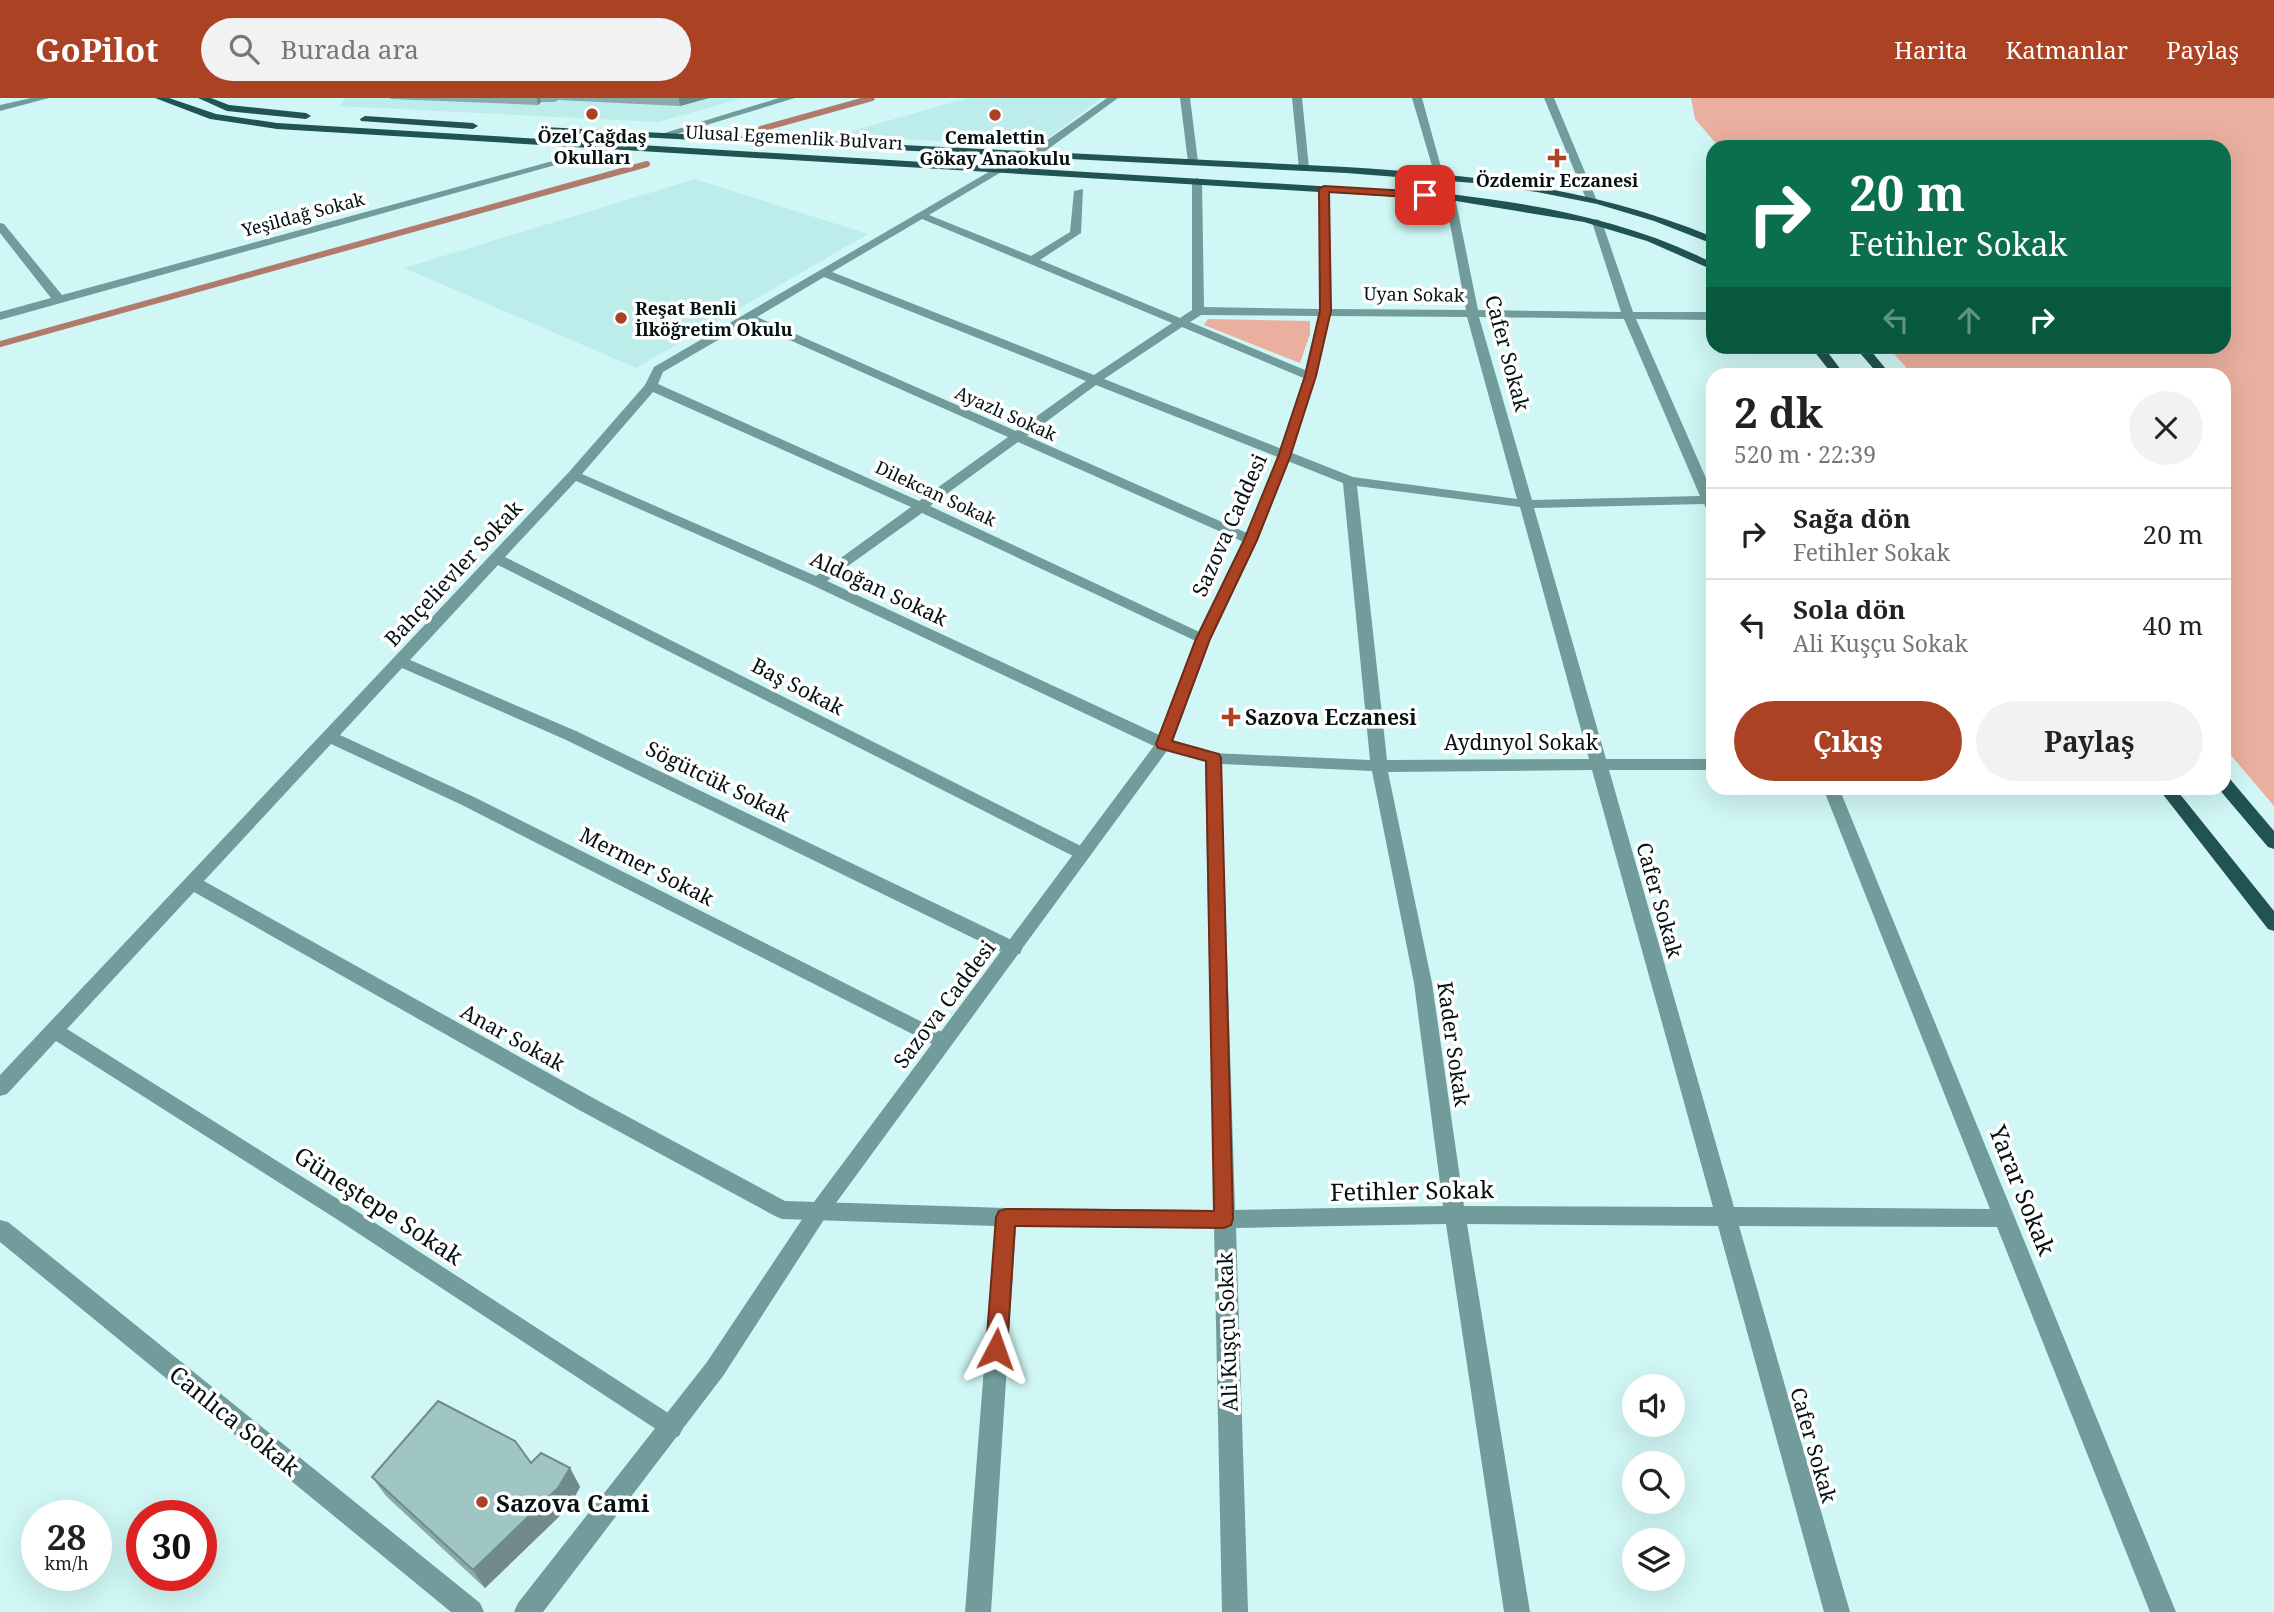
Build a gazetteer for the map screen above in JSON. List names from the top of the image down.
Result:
{
  "streets": {
    "main road": ["Ulusal Egemenlik Bulvarı"],
    "street": [
      "Yeşildağ Sokak",
      "Uyan Sokak",
      "Cafer Sokak",
      "Ayazlı Sokak",
      "Dilekcan Sokak",
      "Sazova Caddesi",
      "Bahçelievler Sokak",
      "Aldoğan Sokak",
      "Baş Sokak",
      "Aydınyol Sokak",
      "Sögütcük Sokak",
      "Mermer Sokak",
      "Anar Sokak",
      "Kader Sokak",
      "Fetihler Sokak",
      "Yarar Sokak",
      "Güneştepe Sokak",
      "Ali Kuşçu Sokak",
      "Canlıca Sokak"
    ]
  },
  "crossings": [
    ["Ulusal Egemenlik Bulvarı", "Yeşildağ Sokak"],
    ["Ulusal Egemenlik Bulvarı", "Cafer Sokak"],
    ["Ulusal Egemenlik Bulvarı", "Sazova Caddesi"],
    ["Ulusal Egemenlik Bulvarı", "Bahçelievler Sokak"],
    ["Uyan Sokak", "Cafer Sokak"],
    ["Uyan Sokak", "Sazova Caddesi"],
    ["Cafer Sokak", "Aydınyol Sokak"],
    ["Cafer Sokak", "Fetihler Sokak"],
    ["Ayazlı Sokak", "Sazova Caddesi"],
    ["Ayazlı Sokak", "Bahçelievler Sokak"],
    ["Dilekcan Sokak", "Sazova Caddesi"],
    ["Dilekcan Sokak", "Bahçelievler Sokak"],
    ["Sazova Caddesi", "Aldoğan Sokak"],
    ["Sazova Caddesi", "Baş Sokak"],
    ["Sazova Caddesi", "Aydınyol Sokak"],
    ["Sazova Caddesi", "Sögütcük Sokak"],
    ["Sazova Caddesi", "Mermer Sokak"],
    ["Sazova Caddesi", "Anar Sokak"],
    ["Sazova Caddesi", "Fetihler Sokak"],
    ["Sazova Caddesi", "Güneştepe Sokak"],
    ["Bahçelievler Sokak", "Aldoğan Sokak"],
    ["Bahçelievler Sokak", "Baş Sokak"],
    ["Bahçelievler Sokak", "Sögütcük Sokak"],
    ["Bahçelievler Sokak", "Mermer Sokak"],
    ["Bahçelievler Sokak", "Anar Sokak"],
    ["Bahçelievler Sokak", "Güneştepe Sokak"],
    ["Aldoğan Sokak", "Aydınyol Sokak"],
    ["Aydınyol Sokak", "Kader Sokak"],
    ["Aydınyol Sokak", "Ali Kuşçu Sokak"],
    ["Anar Sokak", "Fetihler Sokak"],
    ["Kader Sokak", "Fetihler Sokak"],
    ["Fetihler Sokak", "Yarar Sokak"],
    ["Fetihler Sokak", "Ali Kuşçu Sokak"]
  ],
  "places": {
    "other": [
      "Özel Çağdaş Okulları",
      "Cemalettin Gökay Anaokulu",
      "Reşat Benli İlköğretim Okulu",
      "Sazova Cami"
    ],
    "health": ["Özdemir Eczanesi", "Sazova Eczanesi"]
  },
  "page": {
    "header": "GoPilot",
    "search": "Burada ara",
    "nav": ["Harita", "Katmanlar", "Paylaş"],
    "turn": ["20 m", "Fetihler Sokak"],
    "heading": ["2 dk", "520 m · 22:39"],
    "list": [
      {
        "name": "Sağa dön",
        "note": "Fetihler Sokak",
        "value": "20 m"
      },
      {
        "name": "Sola dön",
        "note": "Ali Kuşçu Sokak",
        "value": "40 m"
      }
    ],
    "buttons": ["Çıkış", "Paylaş"],
    "speed": "28 km/h",
    "limit": "30"
  }
}
